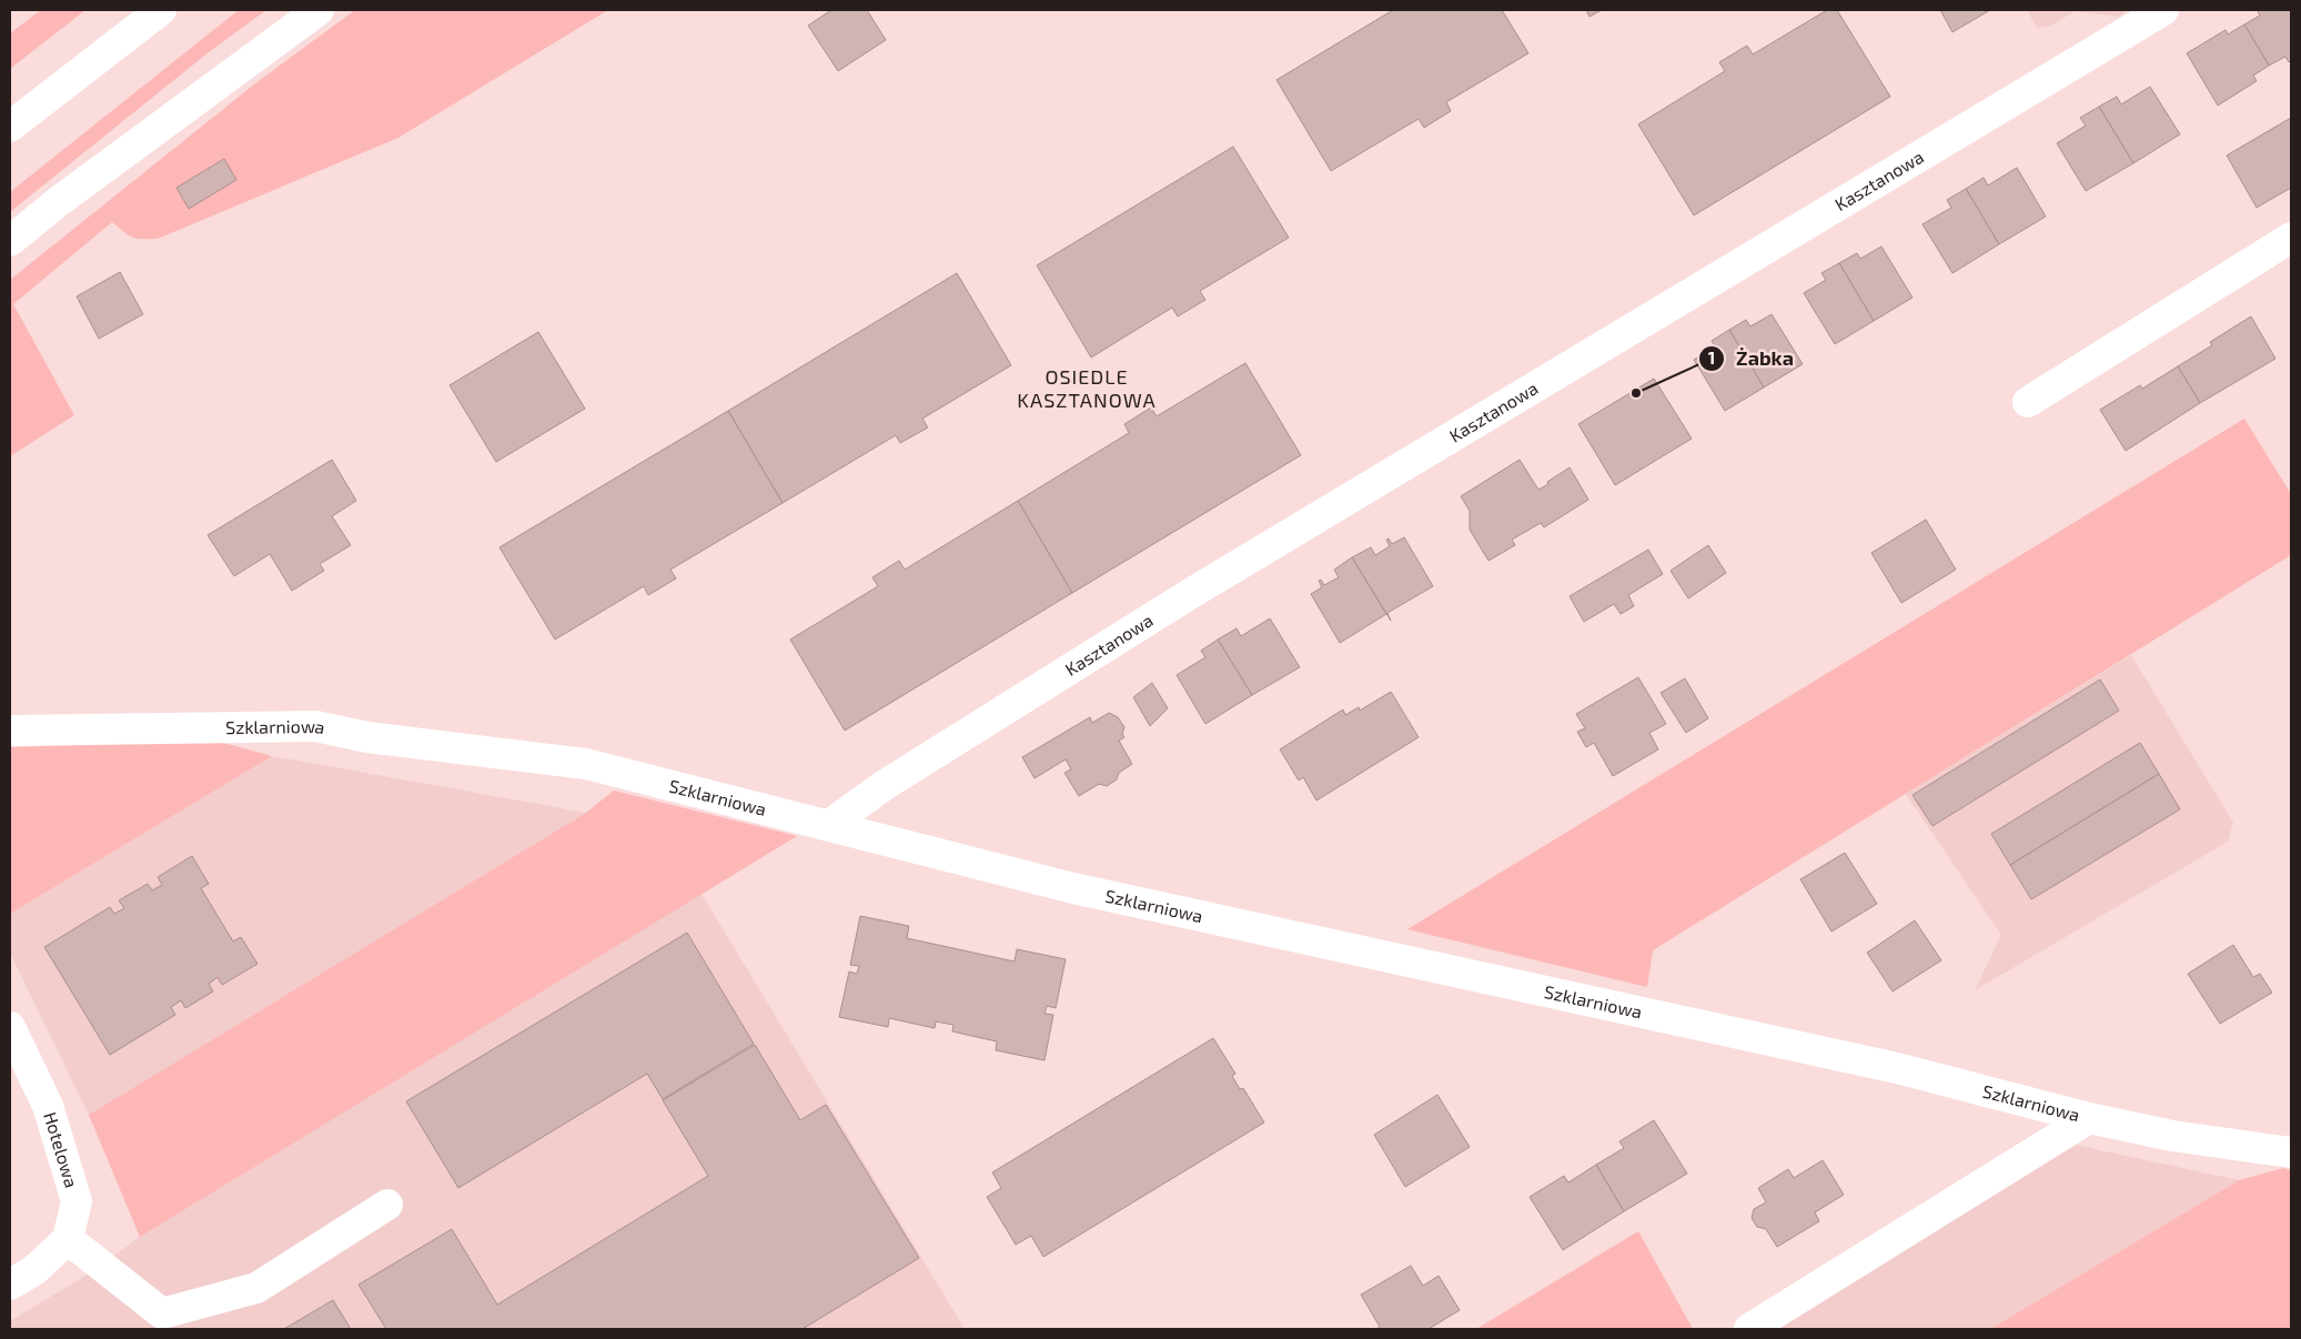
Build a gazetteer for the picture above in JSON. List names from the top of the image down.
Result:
{
  "streets": {
    "main road": ["Kasztanowa", "Szklarniowa", "Hotelowa"]
  },
  "crossings": [
    ["Kasztanowa", "Szklarniowa"]
  ],
  "districts": ["OSIEDLE KASZTANOWA"],
  "places": ["Żabka"]
}
